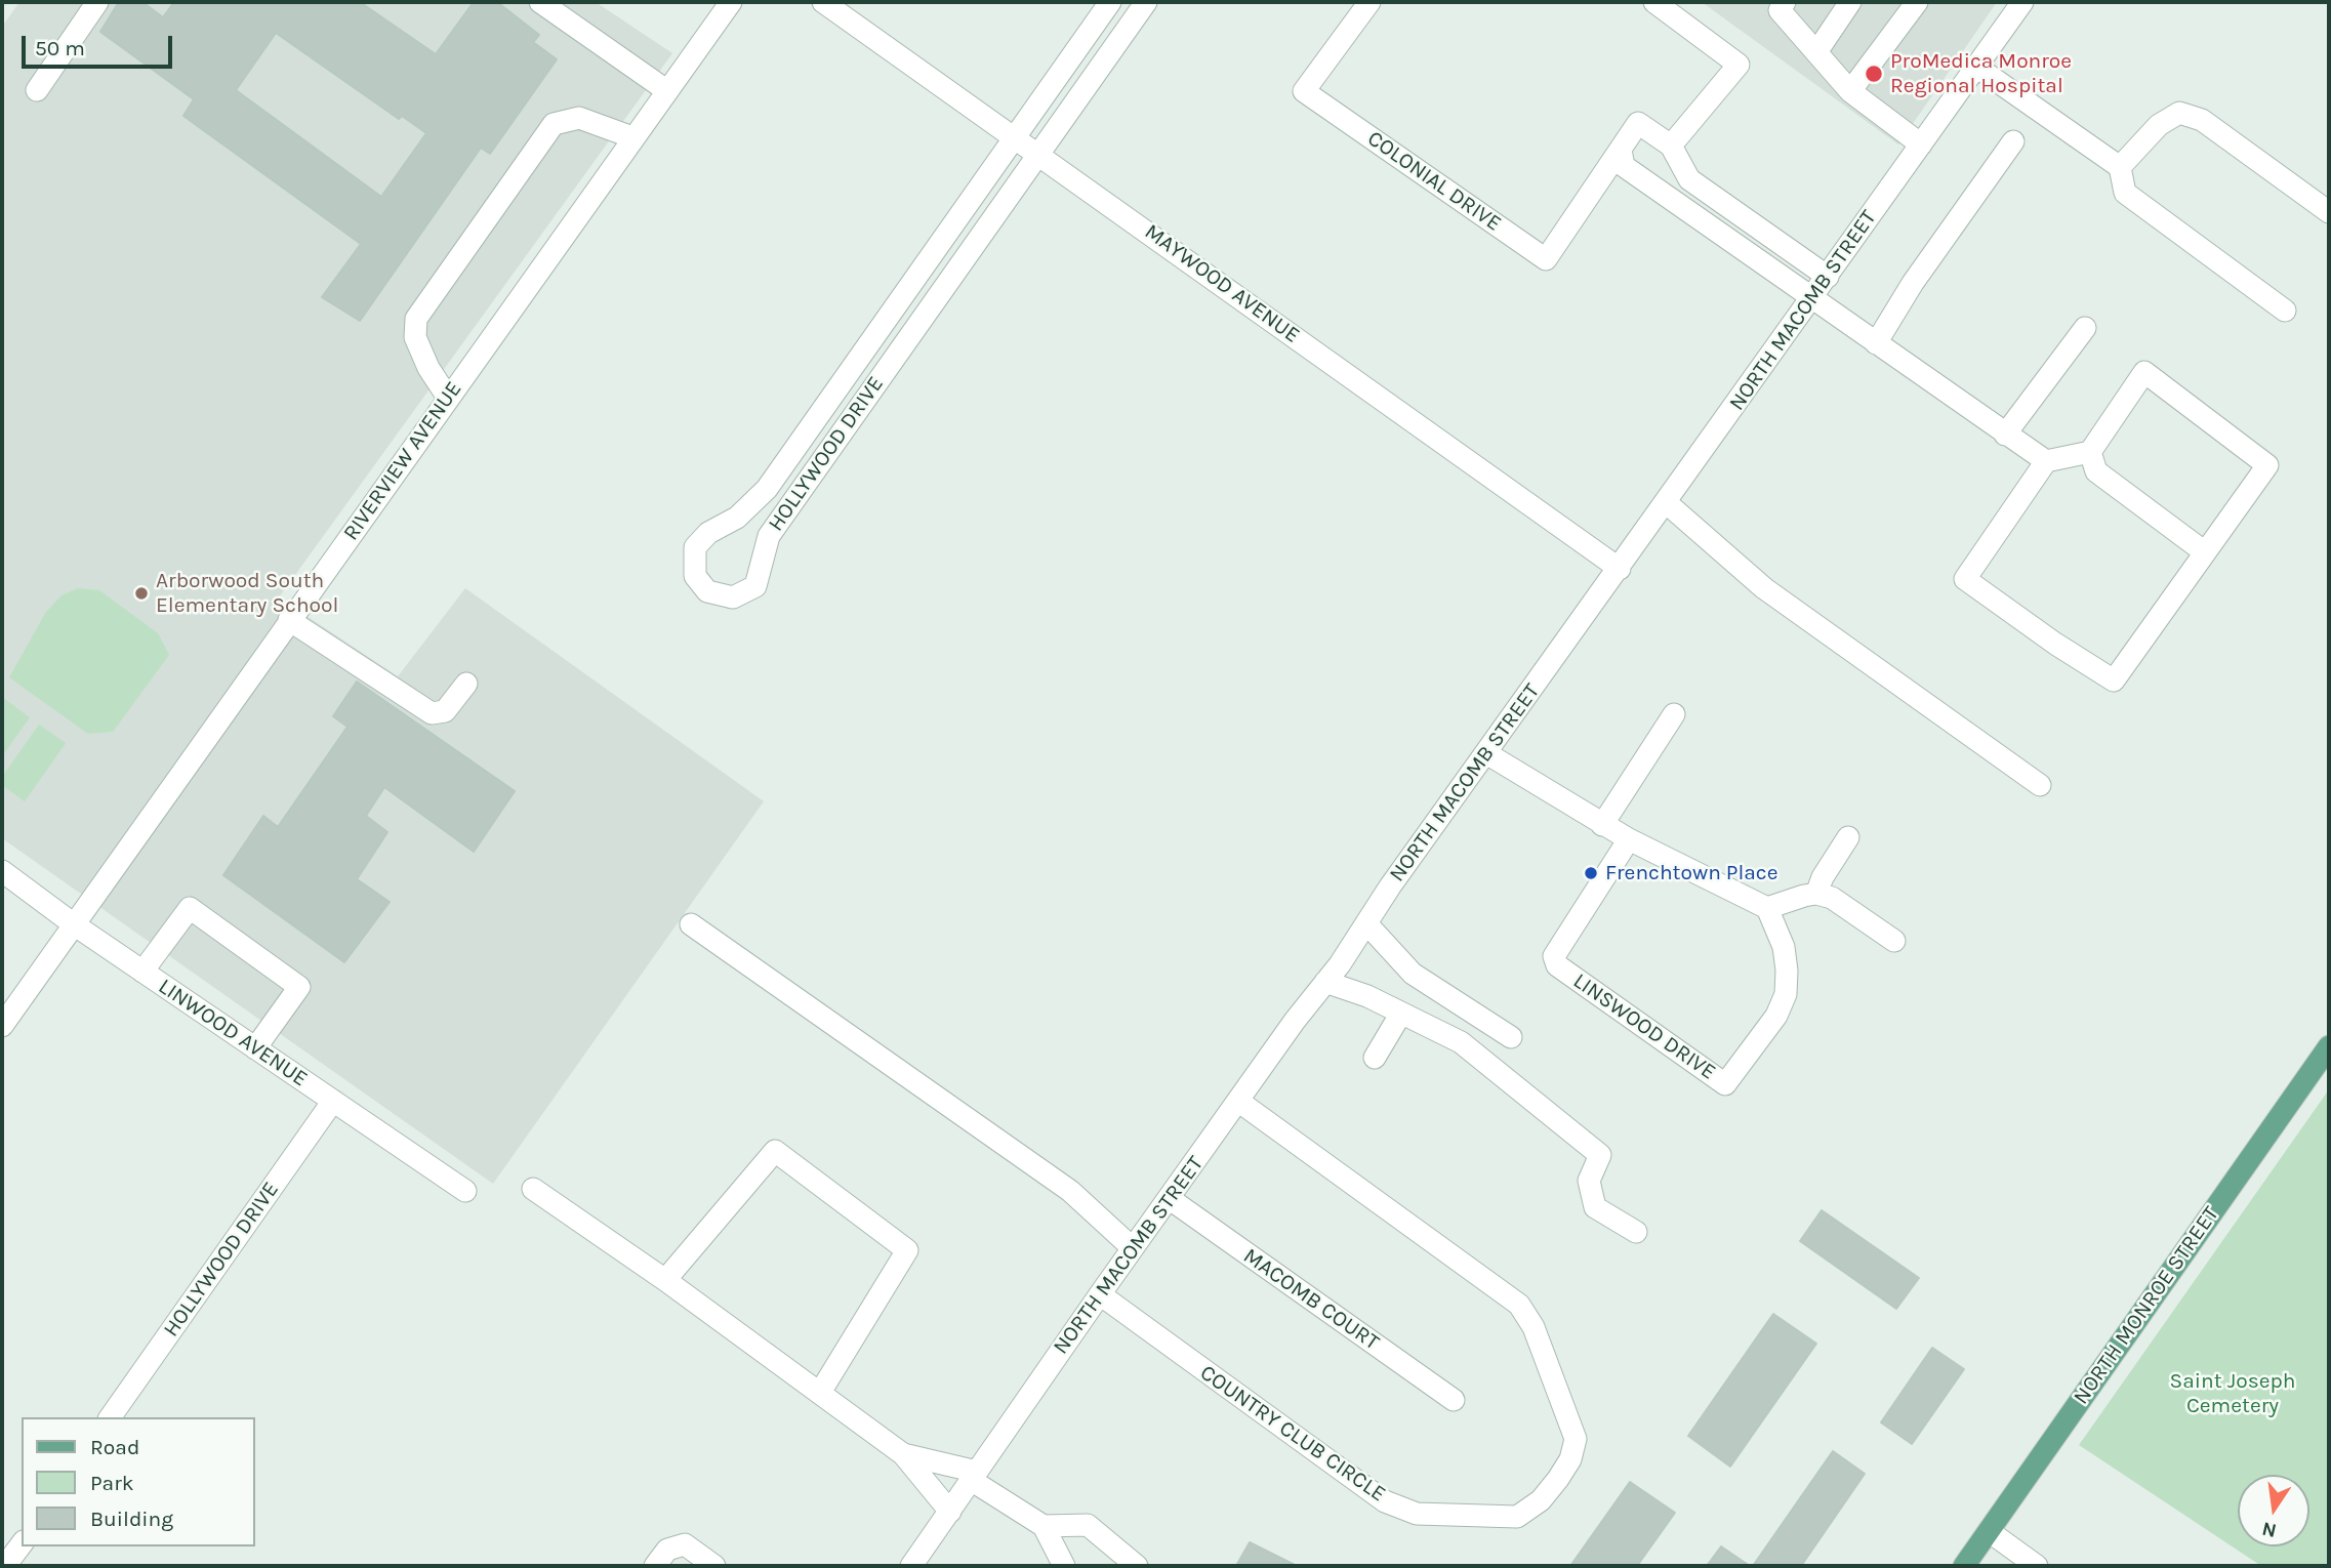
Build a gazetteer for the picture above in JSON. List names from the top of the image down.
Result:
{
  "streets": {
    "main road": ["NORTH MONROE STREET"],
    "street": [
      "COLONIAL DRIVE",
      "MAYWOOD AVENUE",
      "NORTH MACOMB STREET",
      "HOLLYWOOD DRIVE",
      "RIVERVIEW AVENUE",
      "LINSWOOD DRIVE",
      "LINWOOD AVENUE",
      "MACOMB COURT",
      "COUNTRY CLUB CIRCLE"
    ]
  },
  "crossings": [
    ["COLONIAL DRIVE", "NORTH MACOMB STREET"],
    ["MAYWOOD AVENUE", "NORTH MACOMB STREET"],
    ["MAYWOOD AVENUE", "HOLLYWOOD DRIVE"],
    ["NORTH MACOMB STREET", "MACOMB COURT"],
    ["NORTH MACOMB STREET", "COUNTRY CLUB CIRCLE"],
    ["HOLLYWOOD DRIVE", "LINWOOD AVENUE"],
    ["RIVERVIEW AVENUE", "LINWOOD AVENUE"]
  ],
  "parks": ["Saint Joseph Cemetery"],
  "places": ["ProMedica Monroe Regional Hospital", "Arborwood South Elementary School", "Frenchtown Place"],
  "legend": ["Road", "Park", "Building"],
  "scale_bar": "50 m",
  "north": "bottom"
}
